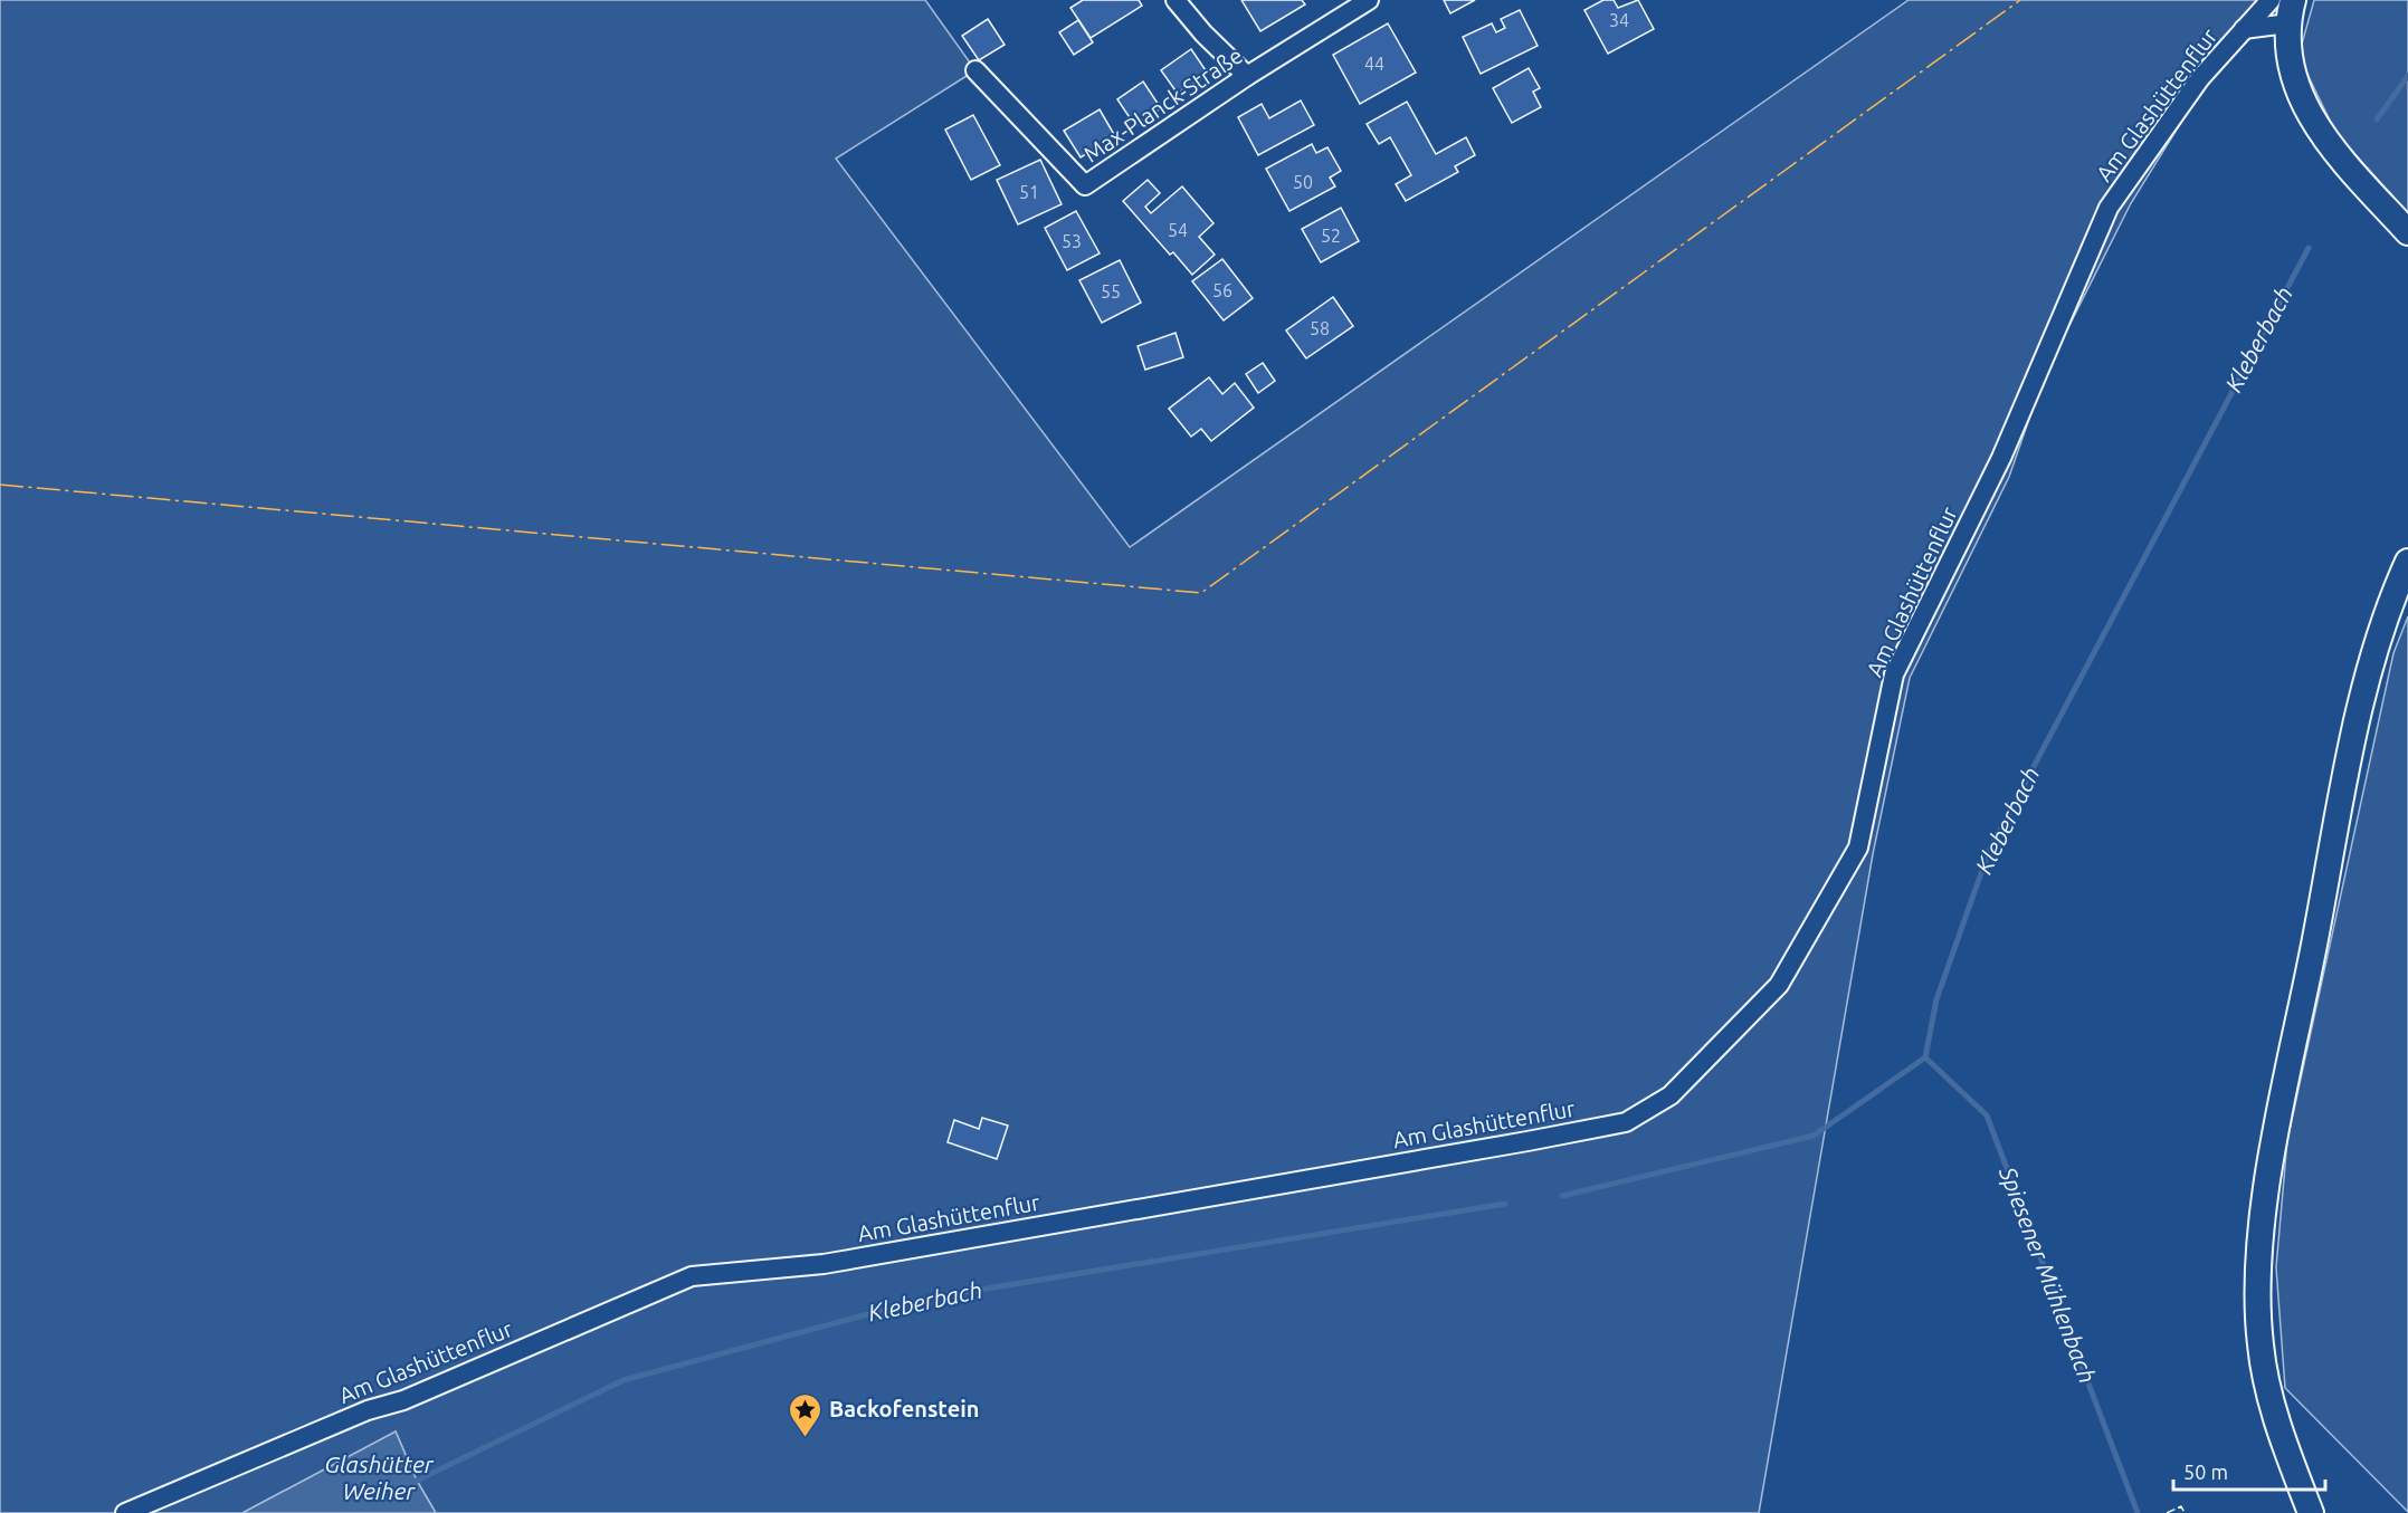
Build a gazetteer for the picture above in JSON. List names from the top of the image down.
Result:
{
  "streets": {
    "street": ["Max-Planck-Straße", "Am Glashüttenflur"]
  },
  "water": ["Kleberbach", "Spiesener Mühlenbach", "Glashütter Weiher"],
  "places": {
    "place": ["Backofenstein"]
  },
  "house_numbers": [
    "34",
    "44",
    "50",
    "51",
    "54",
    "52",
    "53",
    "56",
    "55",
    "58"
  ],
  "scale_bar": "50 m"
}
